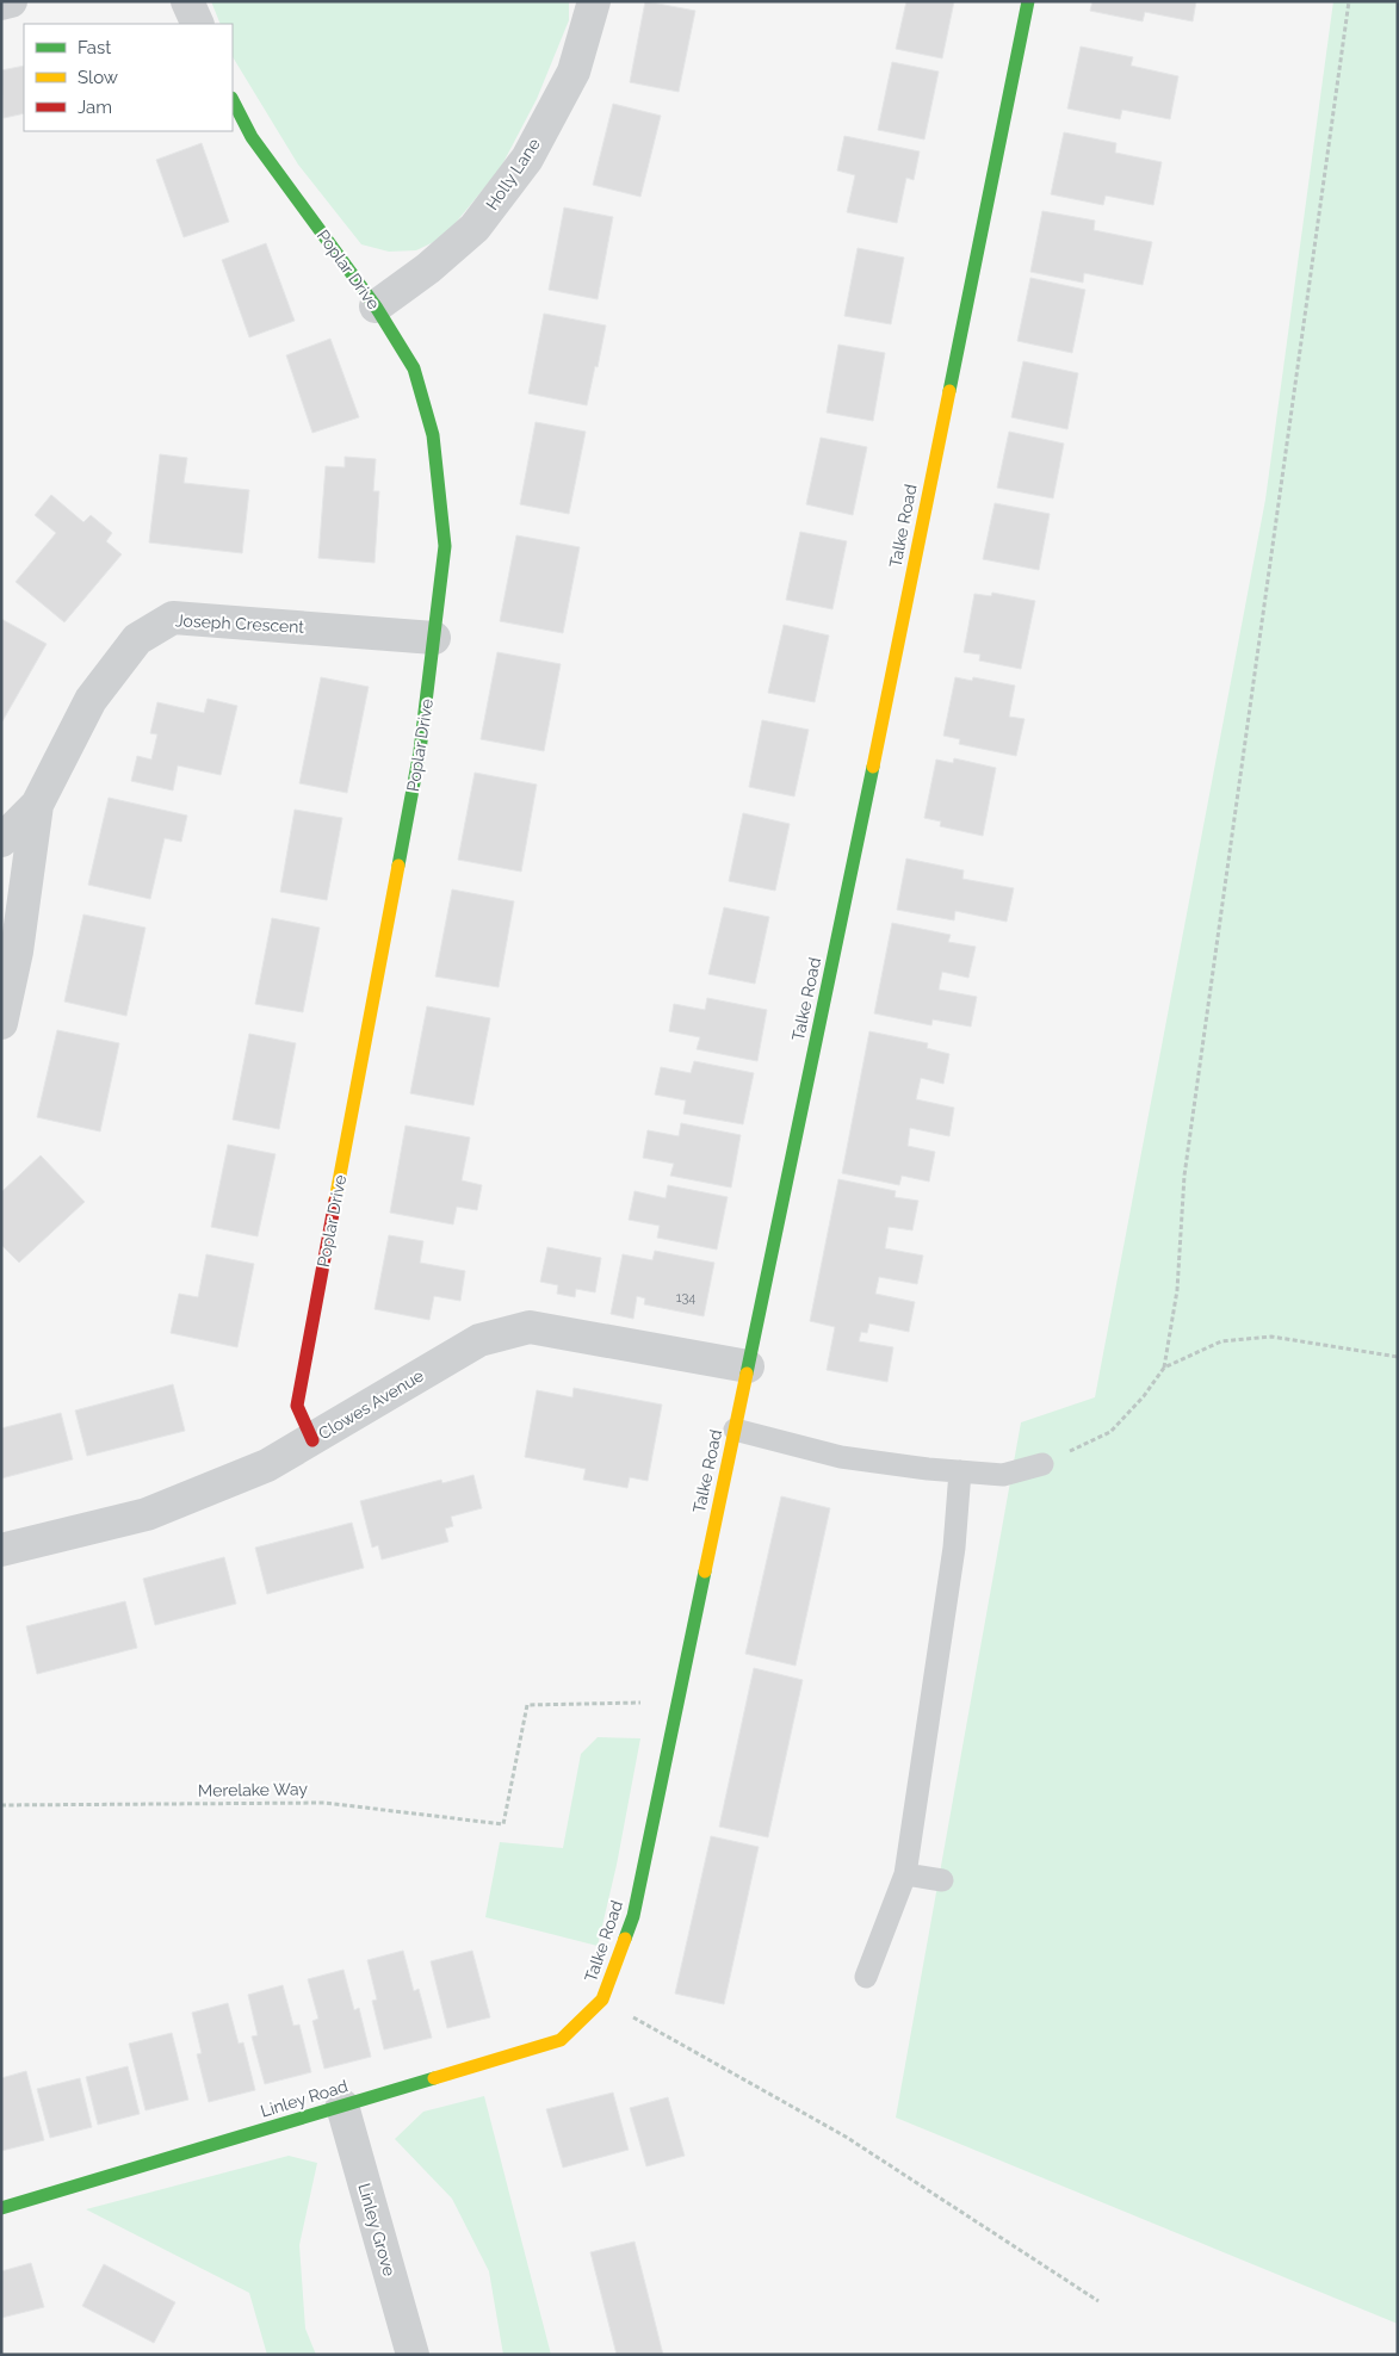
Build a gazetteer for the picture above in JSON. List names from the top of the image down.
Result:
{
  "streets": {
    "street": [
      "Holly Lane",
      "Poplar Drive",
      "Talke Road",
      "Joseph Crescent",
      "Clowes Avenue",
      "Linley Road",
      "Linley Grove"
    ],
    "path": ["Merelake Way"]
  },
  "crossings": [
    ["Holly Lane", "Poplar Drive"],
    ["Poplar Drive", "Joseph Crescent"],
    ["Poplar Drive", "Clowes Avenue"],
    ["Talke Road", "Clowes Avenue"],
    ["Talke Road", "Merelake Way"],
    ["Talke Road", "Linley Road"],
    ["Linley Road", "Linley Grove"]
  ],
  "house_numbers": ["134"],
  "legend": ["Fast", "Slow", "Jam"]
}
